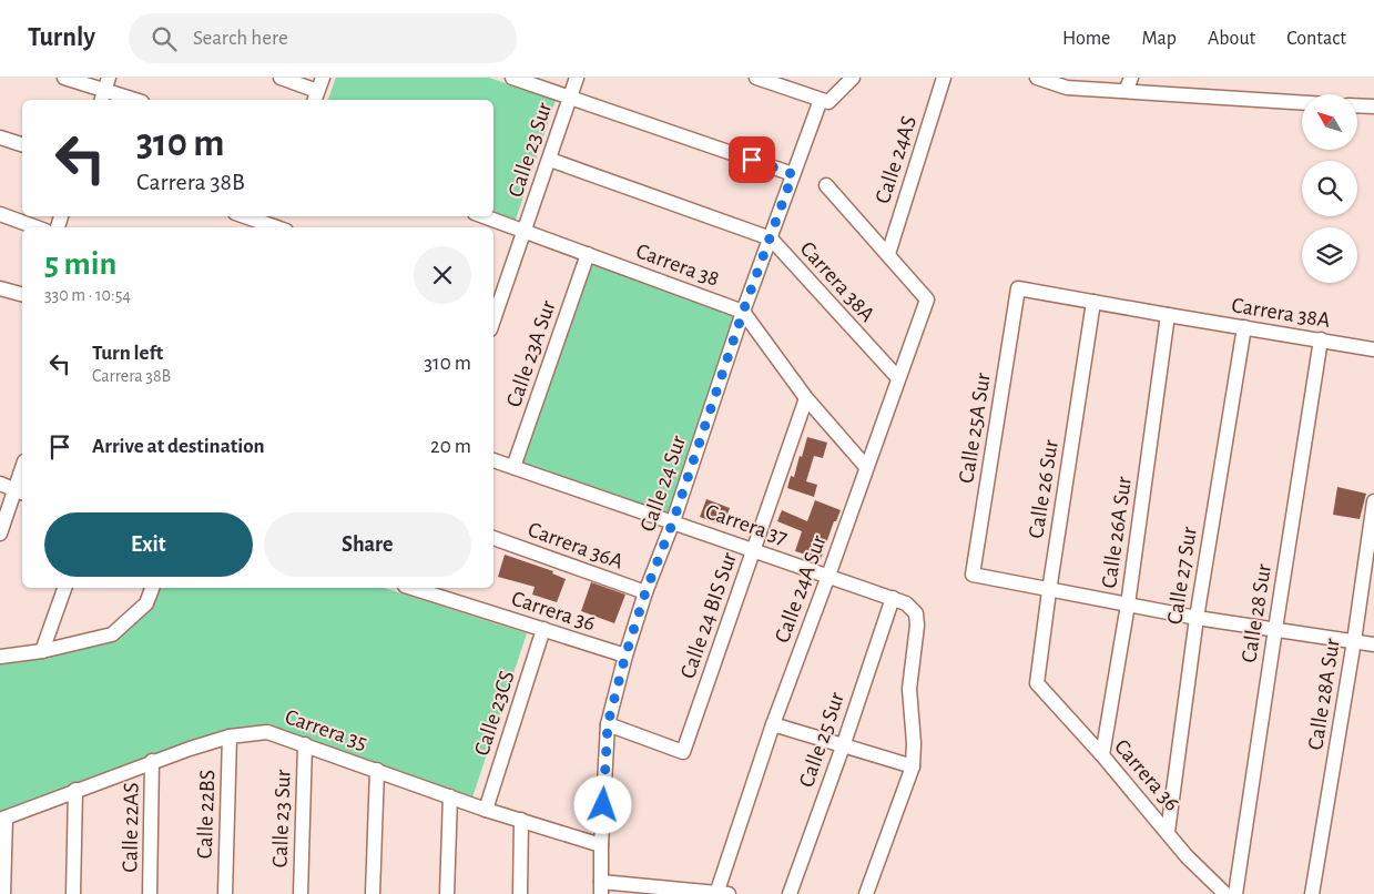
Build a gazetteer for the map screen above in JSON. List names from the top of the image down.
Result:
{
  "streets": {
    "street": [
      "Calle 23 Sur",
      "Calle 24AS",
      "Carrera 38",
      "Carrera 38A",
      "Calle 23A Sur",
      "Calle 25A Sur",
      "Calle 24 Sur",
      "Calle 26 Sur",
      "Carrera 37",
      "Calle 26A Sur",
      "Carrera 36A",
      "Calle 27 Sur",
      "Calle 24A Sur",
      "Carrera 36",
      "Calle 28 Sur",
      "Calle 24 BIS Sur",
      "Calle 28A Sur",
      "Calle 23CS",
      "Carrera 35",
      "Calle 25 Sur",
      "Calle 22BS",
      "Calle 22AS"
    ]
  },
  "crossings": [
    ["Calle 23 Sur", "Carrera 38"],
    ["Calle 23 Sur", "Carrera 38A"],
    ["Calle 23 Sur", "Carrera 35"],
    ["Calle 24AS", "Calle 24A Sur"],
    ["Carrera 38", "Calle 23A Sur"],
    ["Carrera 38", "Calle 24 Sur"],
    ["Carrera 38A", "Calle 25A Sur"],
    ["Carrera 38A", "Calle 24 Sur"],
    ["Carrera 38A", "Calle 26 Sur"],
    ["Carrera 38A", "Calle 26A Sur"],
    ["Carrera 38A", "Calle 27 Sur"],
    ["Carrera 38A", "Calle 24A Sur"],
    ["Carrera 38A", "Calle 28 Sur"],
    ["Calle 23A Sur", "Carrera 37"],
    ["Calle 25A Sur", "Calle 26 Sur"],
    ["Calle 24 Sur", "Carrera 37"],
    ["Calle 24 Sur", "Carrera 36A"],
    ["Calle 24 Sur", "Carrera 36"],
    ["Calle 24 Sur", "Calle 24 BIS Sur"],
    ["Calle 24 Sur", "Carrera 35"],
    ["Calle 26 Sur", "Carrera 36"],
    ["Carrera 37", "Calle 24A Sur"],
    ["Carrera 37", "Calle 24 BIS Sur"],
    ["Carrera 37", "Calle 25 Sur"],
    ["Calle 26A Sur", "Carrera 36"],
    ["Calle 27 Sur", "Carrera 36"],
    ["Carrera 36", "Calle 23CS"],
    ["Calle 23CS", "Carrera 35"],
    ["Carrera 35", "Calle 22BS"],
    ["Carrera 35", "Calle 22AS"]
  ],
  "north": "top left",
  "page": {
    "header": "Turnly",
    "search": "Search here",
    "nav": [
      "Home",
      "Map",
      "About",
      "Contact"
    ],
    "turn": ["310 m", "Carrera 38B"],
    "heading": ["5 min", "330 m · 10:54"],
    "list": [
      {
        "name": "Turn left",
        "note": "Carrera 38B",
        "value": "310 m"
      },
      {
        "name": "Arrive at destination",
        "value": "20 m"
      }
    ],
    "buttons": ["Exit", "Share"]
  }
}
